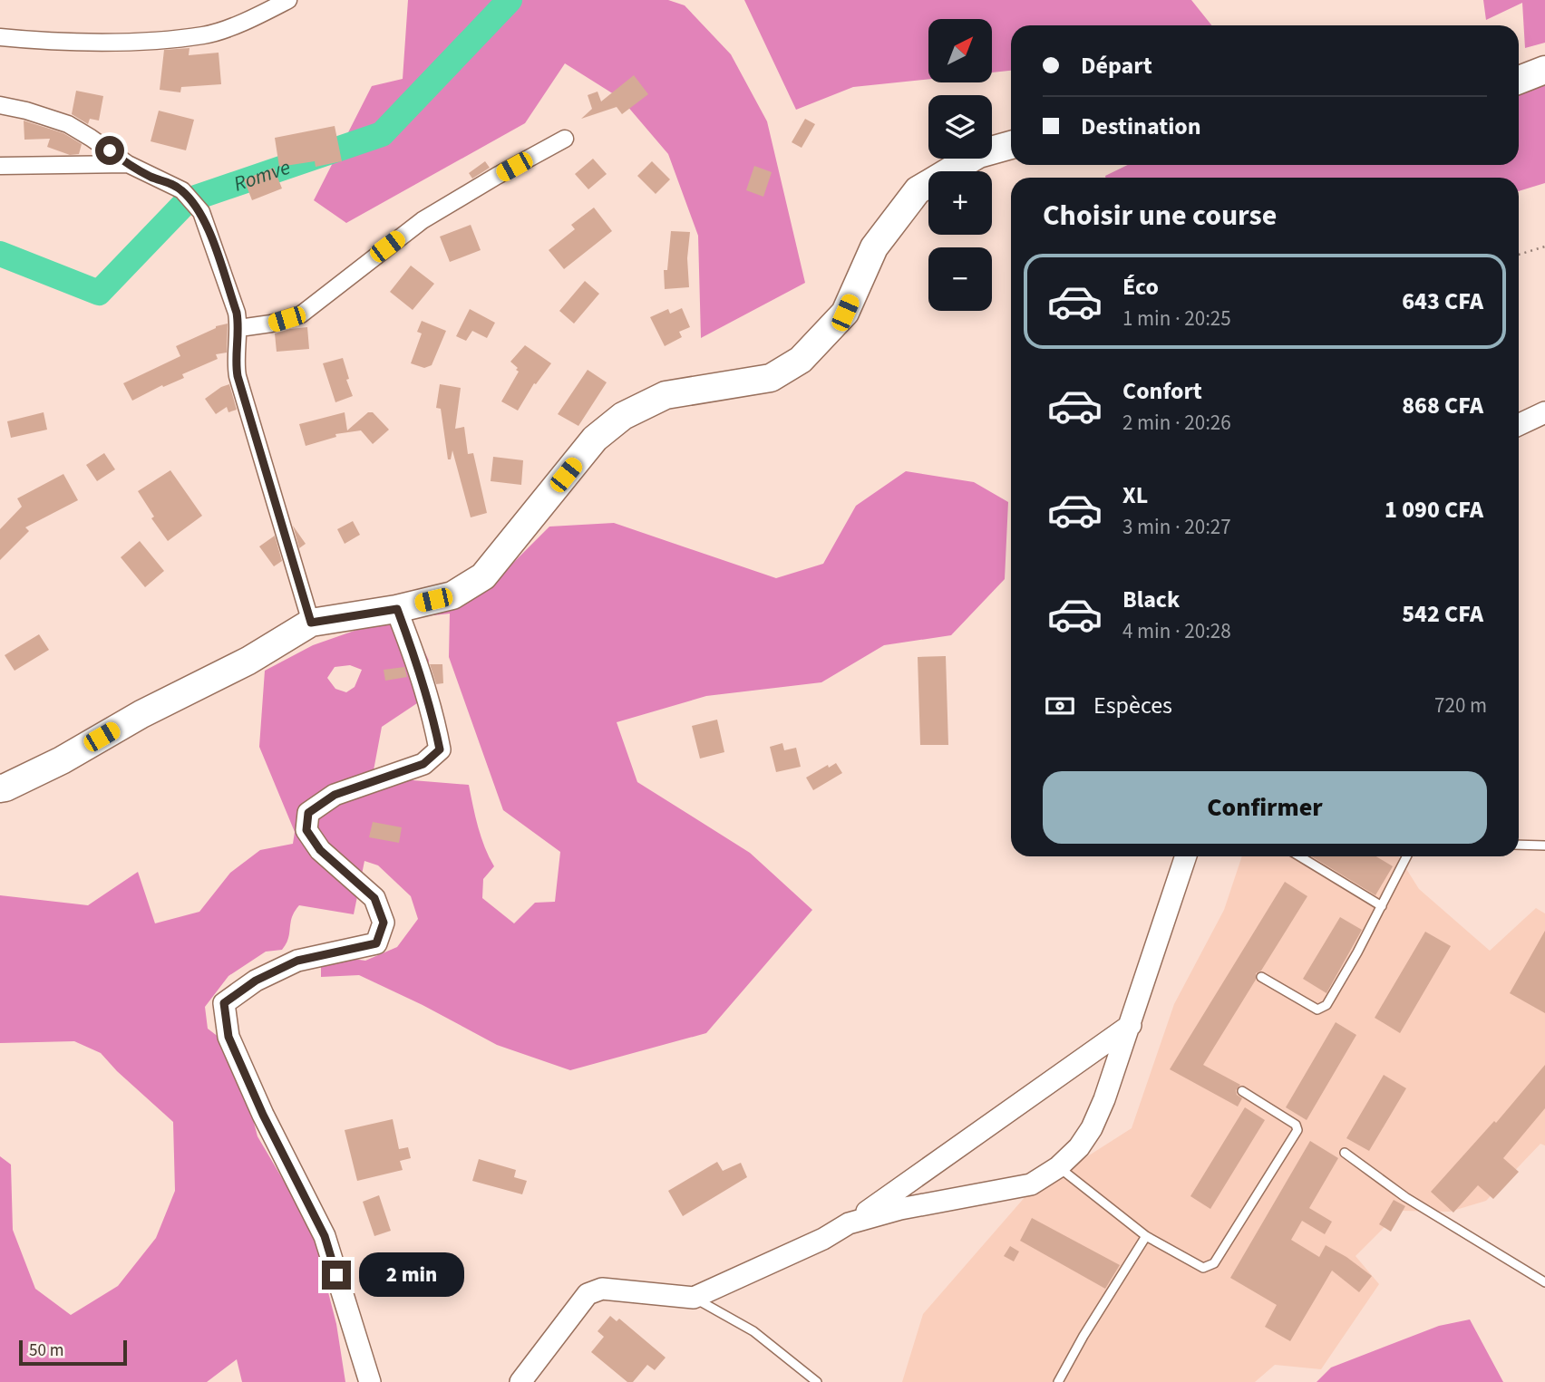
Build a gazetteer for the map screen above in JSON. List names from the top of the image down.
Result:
{
  "water": ["Romve"],
  "scale_bar": "50 m",
  "north": "top right",
  "page": {
    "map_buttons": ["+", "−"],
    "banner": ["Départ", "Destination"],
    "heading": "Choisir une course",
    "list": [
      {
        "name": "Éco",
        "note": "1 min · 20:25",
        "value": "643 CFA"
      },
      {
        "name": "Confort",
        "note": "2 min · 20:26",
        "value": "868 CFA"
      },
      {
        "name": "XL",
        "note": "3 min · 20:27",
        "value": "1 090 CFA"
      },
      {
        "name": "Black",
        "note": "4 min · 20:28",
        "value": "542 CFA"
      }
    ],
    "pay": ["Espèces", "720 m"],
    "buttons": "Confirmer",
    "bubble": "2 min",
    "scale": "50 m"
  }
}
